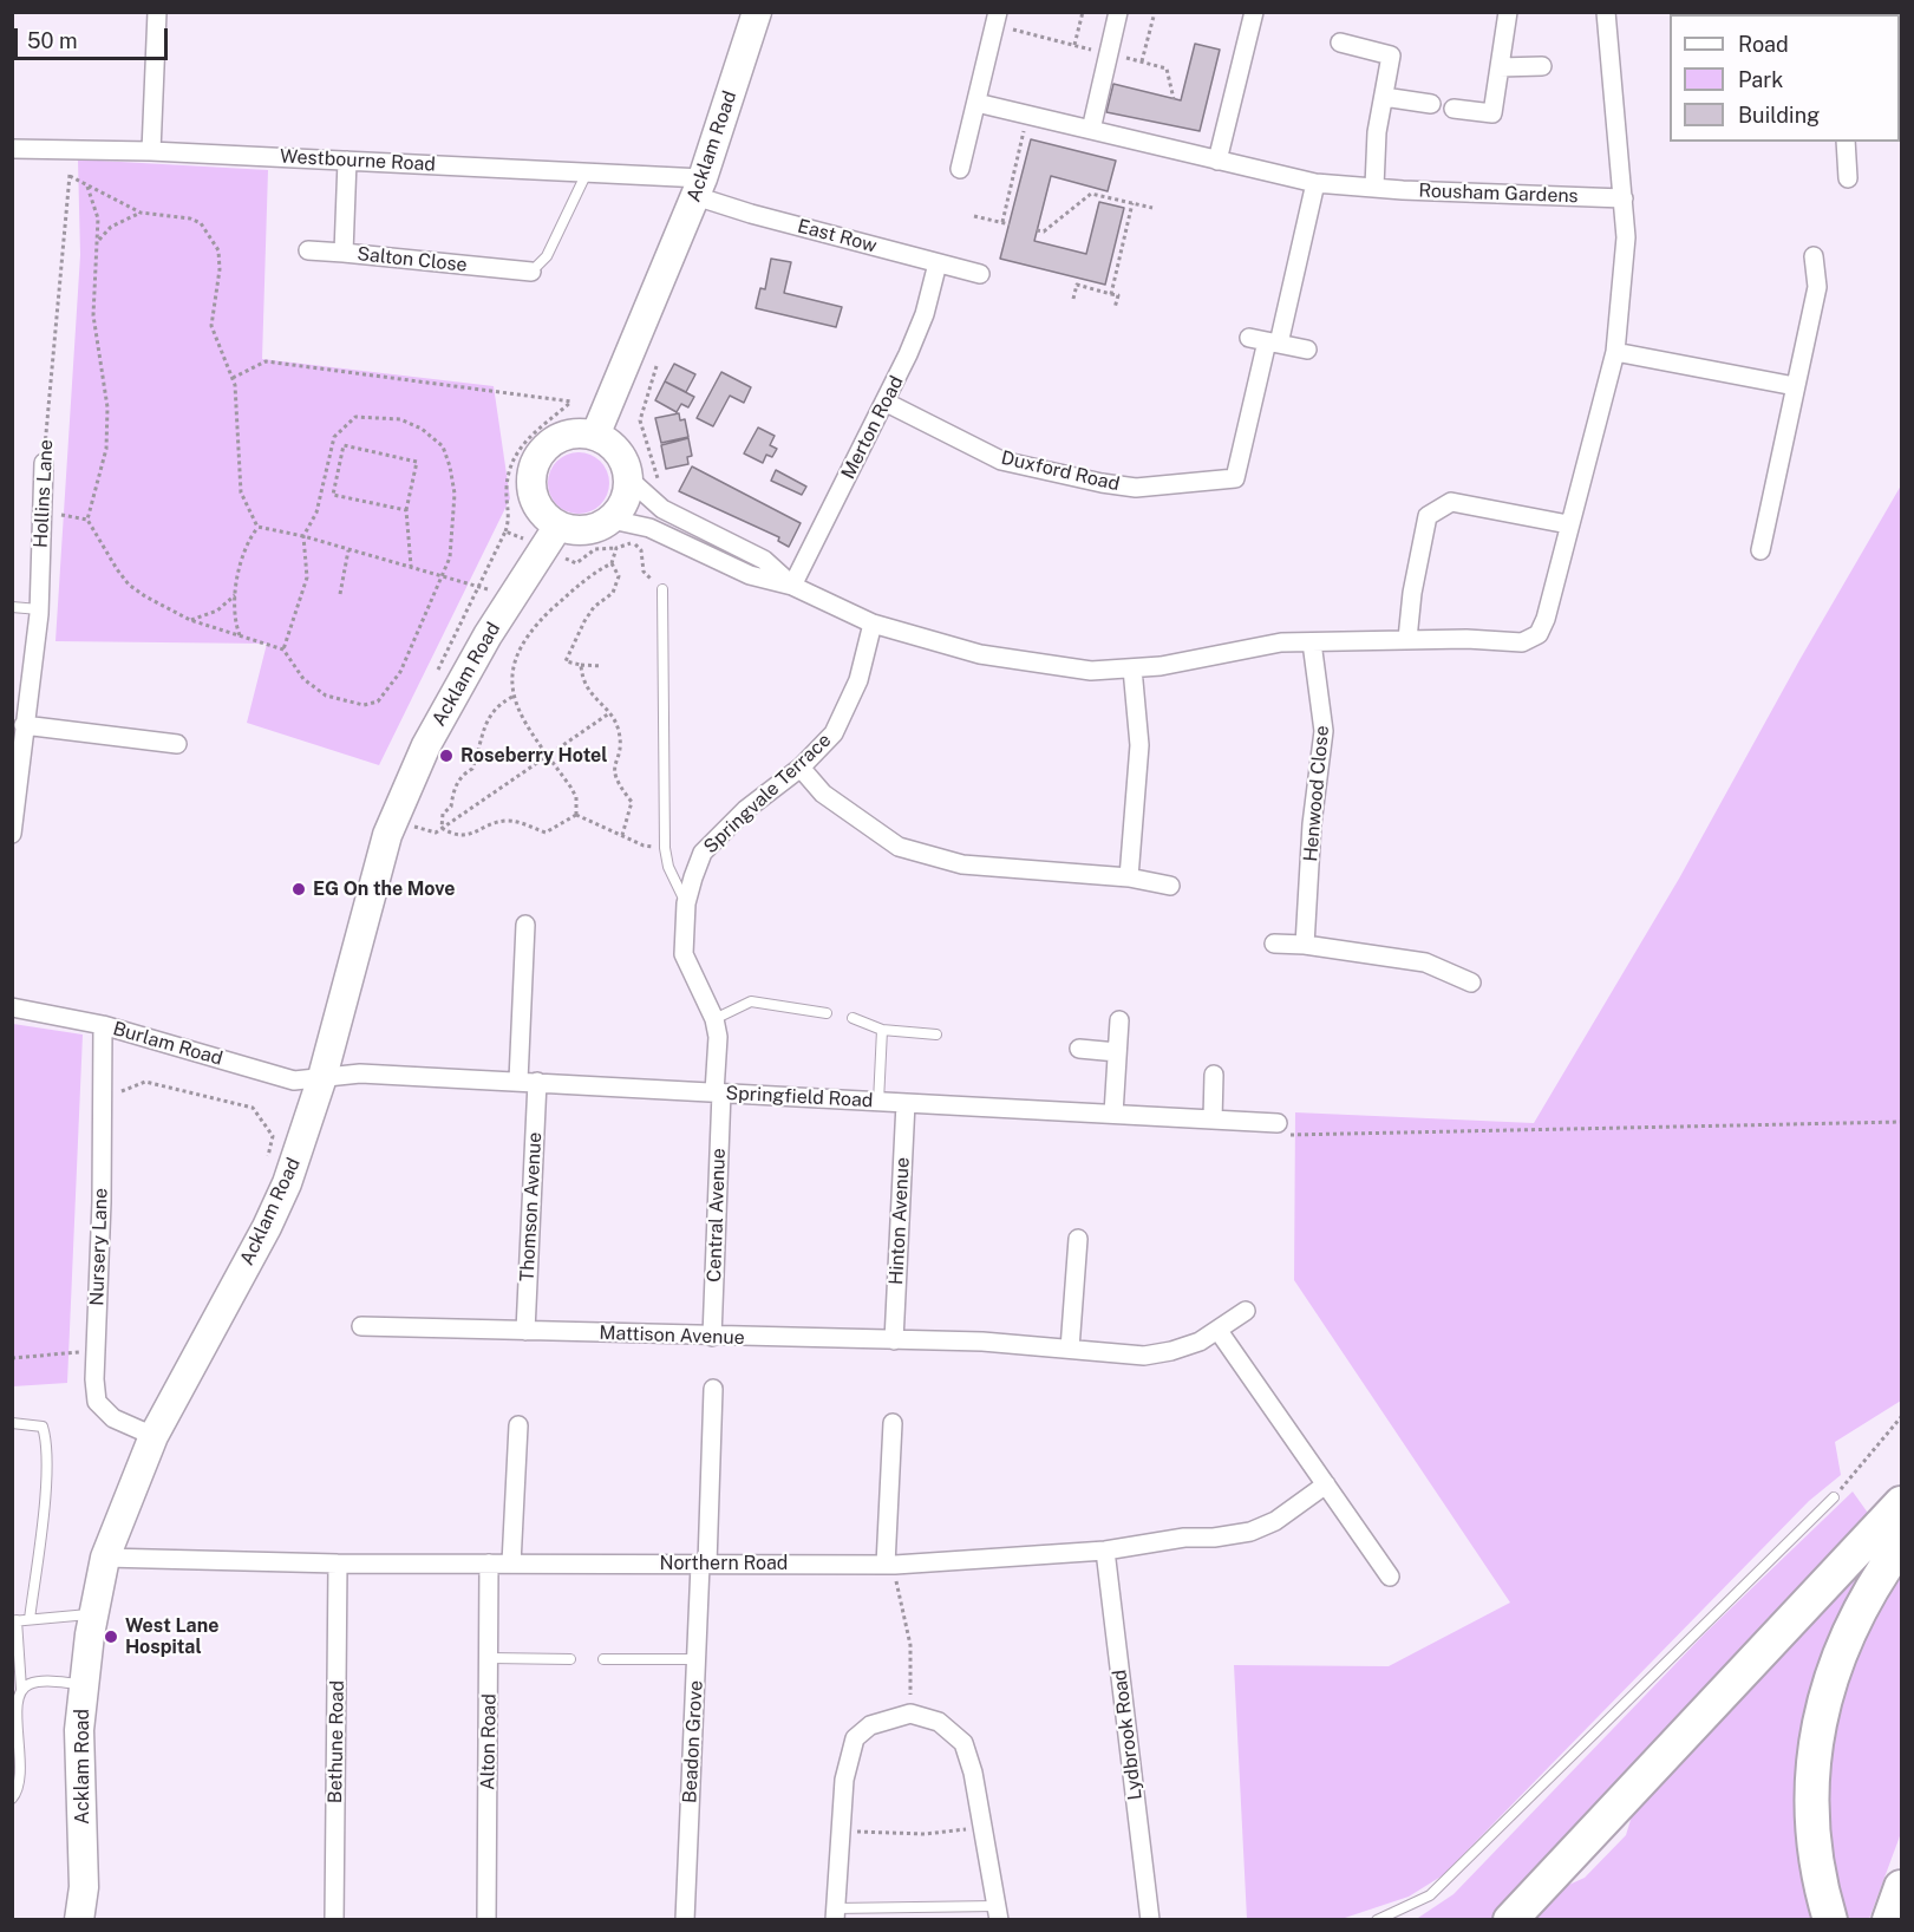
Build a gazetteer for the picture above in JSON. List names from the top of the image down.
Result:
{
  "streets": {
    "main road": ["Acklam Road"],
    "street": [
      "Westbourne Road",
      "Rousham Gardens",
      "East Row",
      "Salton Close",
      "Merton Road",
      "Duxford Road",
      "Hollins Lane",
      "Springvale Terrace",
      "Henwood Close",
      "Burlam Road",
      "Springfield Road",
      "Thomson Avenue",
      "Central Avenue",
      "Hinton Avenue",
      "Nursery Lane",
      "Mattison Avenue",
      "Northern Road",
      "Lydbrook Road",
      "Bethune Road",
      "Alton Road",
      "Beadon Grove"
    ]
  },
  "crossings": [
    ["Acklam Road", "Westbourne Road"],
    ["Acklam Road", "East Row"],
    ["Acklam Road", "Burlam Road"],
    ["Acklam Road", "Springfield Road"],
    ["Acklam Road", "Nursery Lane"],
    ["Acklam Road", "Northern Road"],
    ["Westbourne Road", "East Row"],
    ["Westbourne Road", "Salton Close"],
    ["Westbourne Road", "Hollins Lane"],
    ["East Row", "Merton Road"],
    ["Merton Road", "Duxford Road"],
    ["Springvale Terrace", "Central Avenue"],
    ["Burlam Road", "Springfield Road"],
    ["Burlam Road", "Nursery Lane"],
    ["Springfield Road", "Thomson Avenue"],
    ["Springfield Road", "Central Avenue"],
    ["Springfield Road", "Hinton Avenue"],
    ["Thomson Avenue", "Mattison Avenue"],
    ["Central Avenue", "Mattison Avenue"],
    ["Hinton Avenue", "Mattison Avenue"],
    ["Northern Road", "Lydbrook Road"],
    ["Northern Road", "Bethune Road"],
    ["Northern Road", "Alton Road"],
    ["Northern Road", "Beadon Grove"]
  ],
  "places": ["Roseberry Hotel", "EG On the Move", "West Lane Hospital"],
  "legend": ["Road", "Park", "Building"],
  "scale_bar": "50 m"
}
